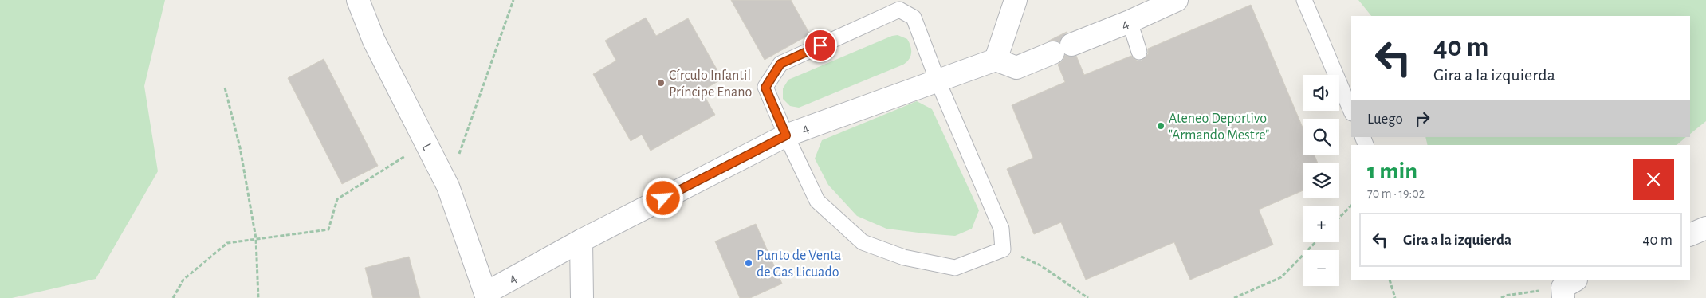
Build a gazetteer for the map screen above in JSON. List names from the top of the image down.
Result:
{
  "streets": {
    "street": ["4", "L"]
  },
  "crossings": [
    ["4", "L"]
  ],
  "places": ["Círculo Infantil Príncipe Enano", "Ateneo Deportivo \"Armando Mestre\"", "Punto de Venta de Gas Licuado"],
  "page": {
    "turn": ["40 m", "Gira a la izquierda"],
    "map_buttons": ["+", "−"],
    "then": "Luego",
    "heading": ["1 min", "70 m · 19:02"],
    "list": [
      {
        "name": "Gira a la izquierda",
        "value": "40 m"
      }
    ]
  }
}
